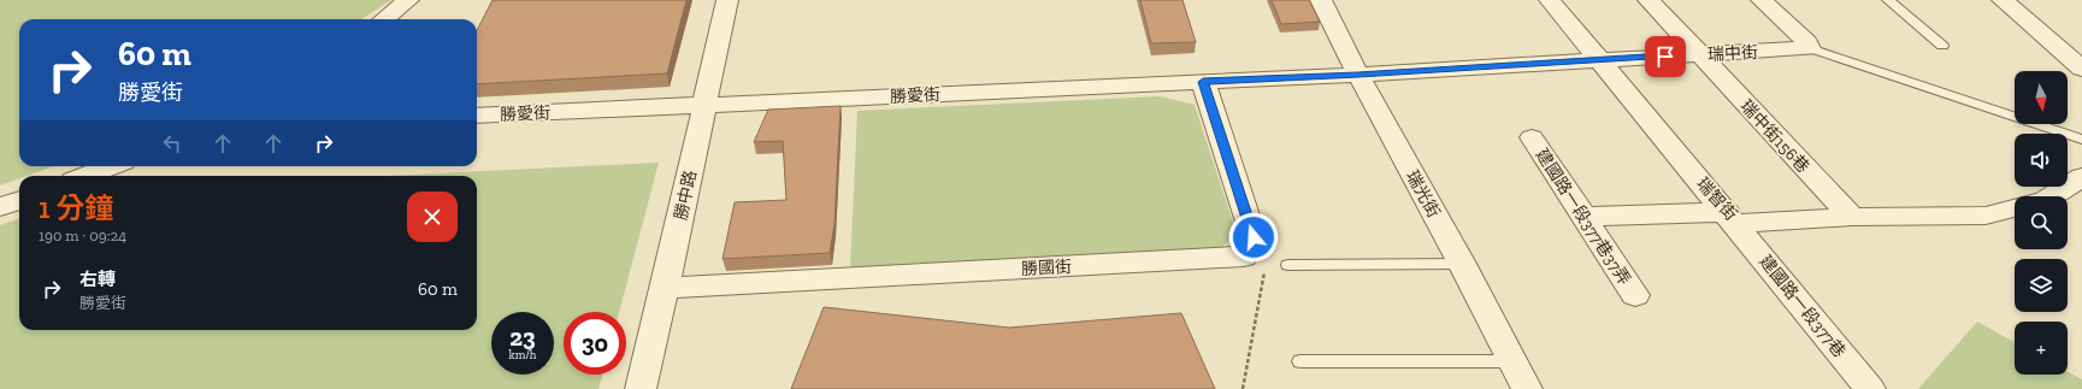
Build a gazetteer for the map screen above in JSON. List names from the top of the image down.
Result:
{
  "streets": {
    "street": [
      "瑞中街",
      "勝愛街",
      "瑞中街156巷",
      "瑞光街",
      "勝中路",
      "瑞智街",
      "建國路一段377巷37弄",
      "勝國街",
      "建國路一段377巷"
    ]
  },
  "crossings": [
    ["瑞中街", "勝愛街"],
    ["瑞中街", "瑞中街156巷"],
    ["瑞中街", "瑞光街"],
    ["瑞中街", "瑞智街"],
    ["勝愛街", "瑞光街"],
    ["勝愛街", "勝中路"],
    ["勝愛街", "勝國街"],
    ["瑞中街156巷", "瑞智街"],
    ["勝中路", "勝國街"],
    ["瑞智街", "建國路一段377巷"]
  ],
  "north": "bottom",
  "page": {
    "turn": ["60 m", "勝愛街"],
    "map_buttons": "+",
    "heading": ["1 分鐘", "190 m · 09:24"],
    "list": [
      {
        "name": "右轉",
        "note": "勝愛街",
        "value": "60 m"
      }
    ],
    "speed": "23 km/h",
    "limit": "30"
  }
}
